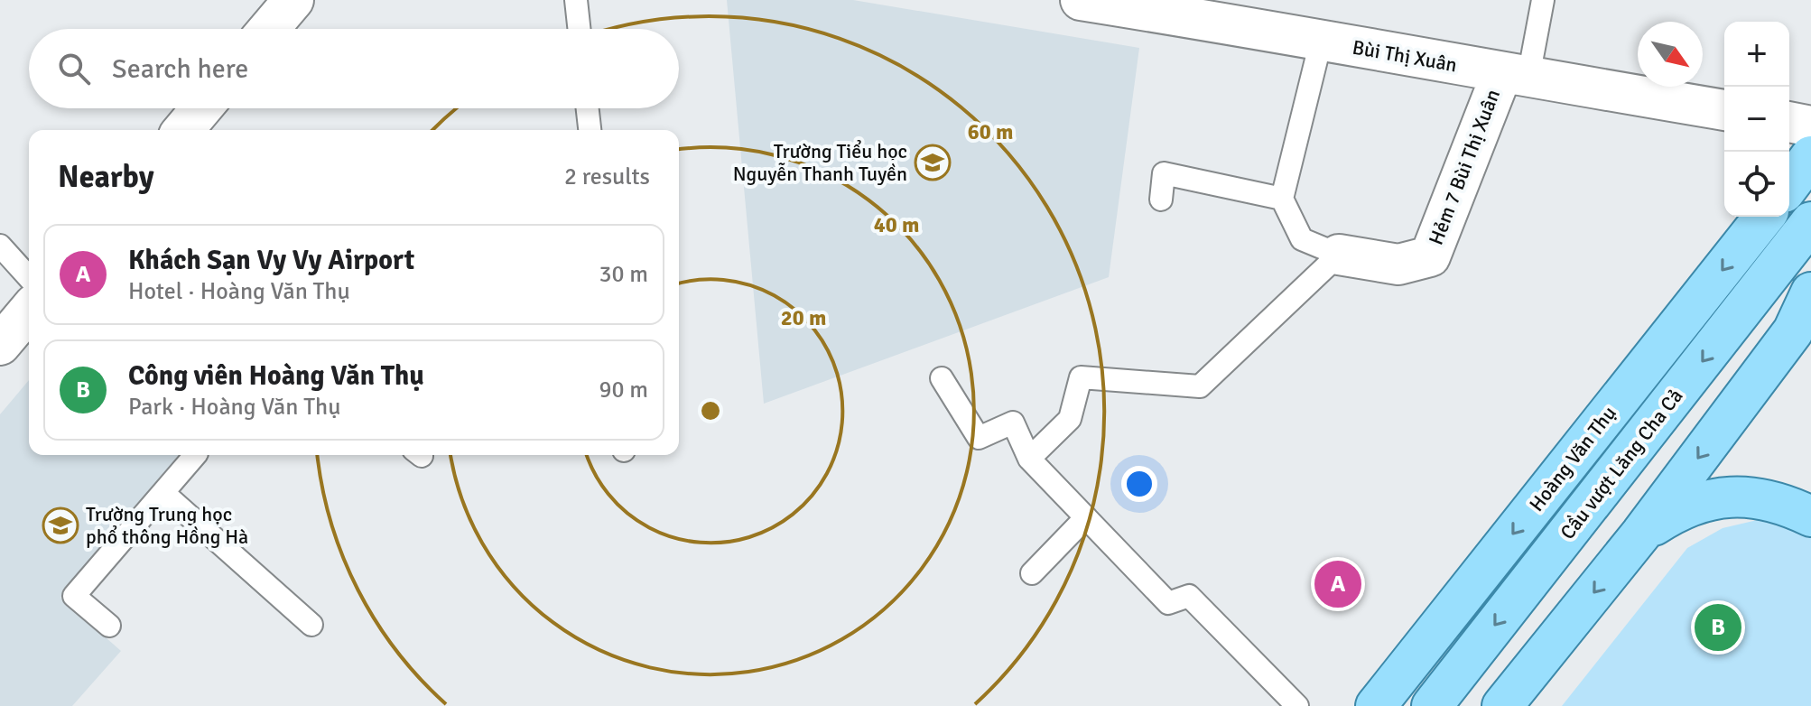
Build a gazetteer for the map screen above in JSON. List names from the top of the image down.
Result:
{
  "streets": {
    "main road": ["Hoàng Văn Thụ", "Cầu vượt Lăng Cha Cả"],
    "street": ["Bùi Thị Xuân", "Hẻm 7 Bùi Thị Xuân"]
  },
  "crossings": [
    ["Bùi Thị Xuân", "Hẻm 7 Bùi Thị Xuân"]
  ],
  "places": {
    "school or university": ["Trường Tiểu học Nguyễn Thanh Tuyền", "Trường Trung học phổ thông Hồng Hà"]
  },
  "north": "bottom right",
  "page": {
    "map_buttons": ["+", "−"],
    "search": "Search here",
    "heading": ["Nearby", "2 results"],
    "list": [
      {
        "mark": "A",
        "name": "Khách Sạn Vy Vy Airport",
        "note": "Hotel · Hoàng Văn Thụ",
        "value": "30 m"
      },
      {
        "mark": "B",
        "name": "Công viên Hoàng Văn Thụ",
        "note": "Park · Hoàng Văn Thụ",
        "value": "90 m"
      }
    ],
    "pins": ["A", "B"]
  },
  "rings": ["60 m", "40 m", "20 m"]
}
